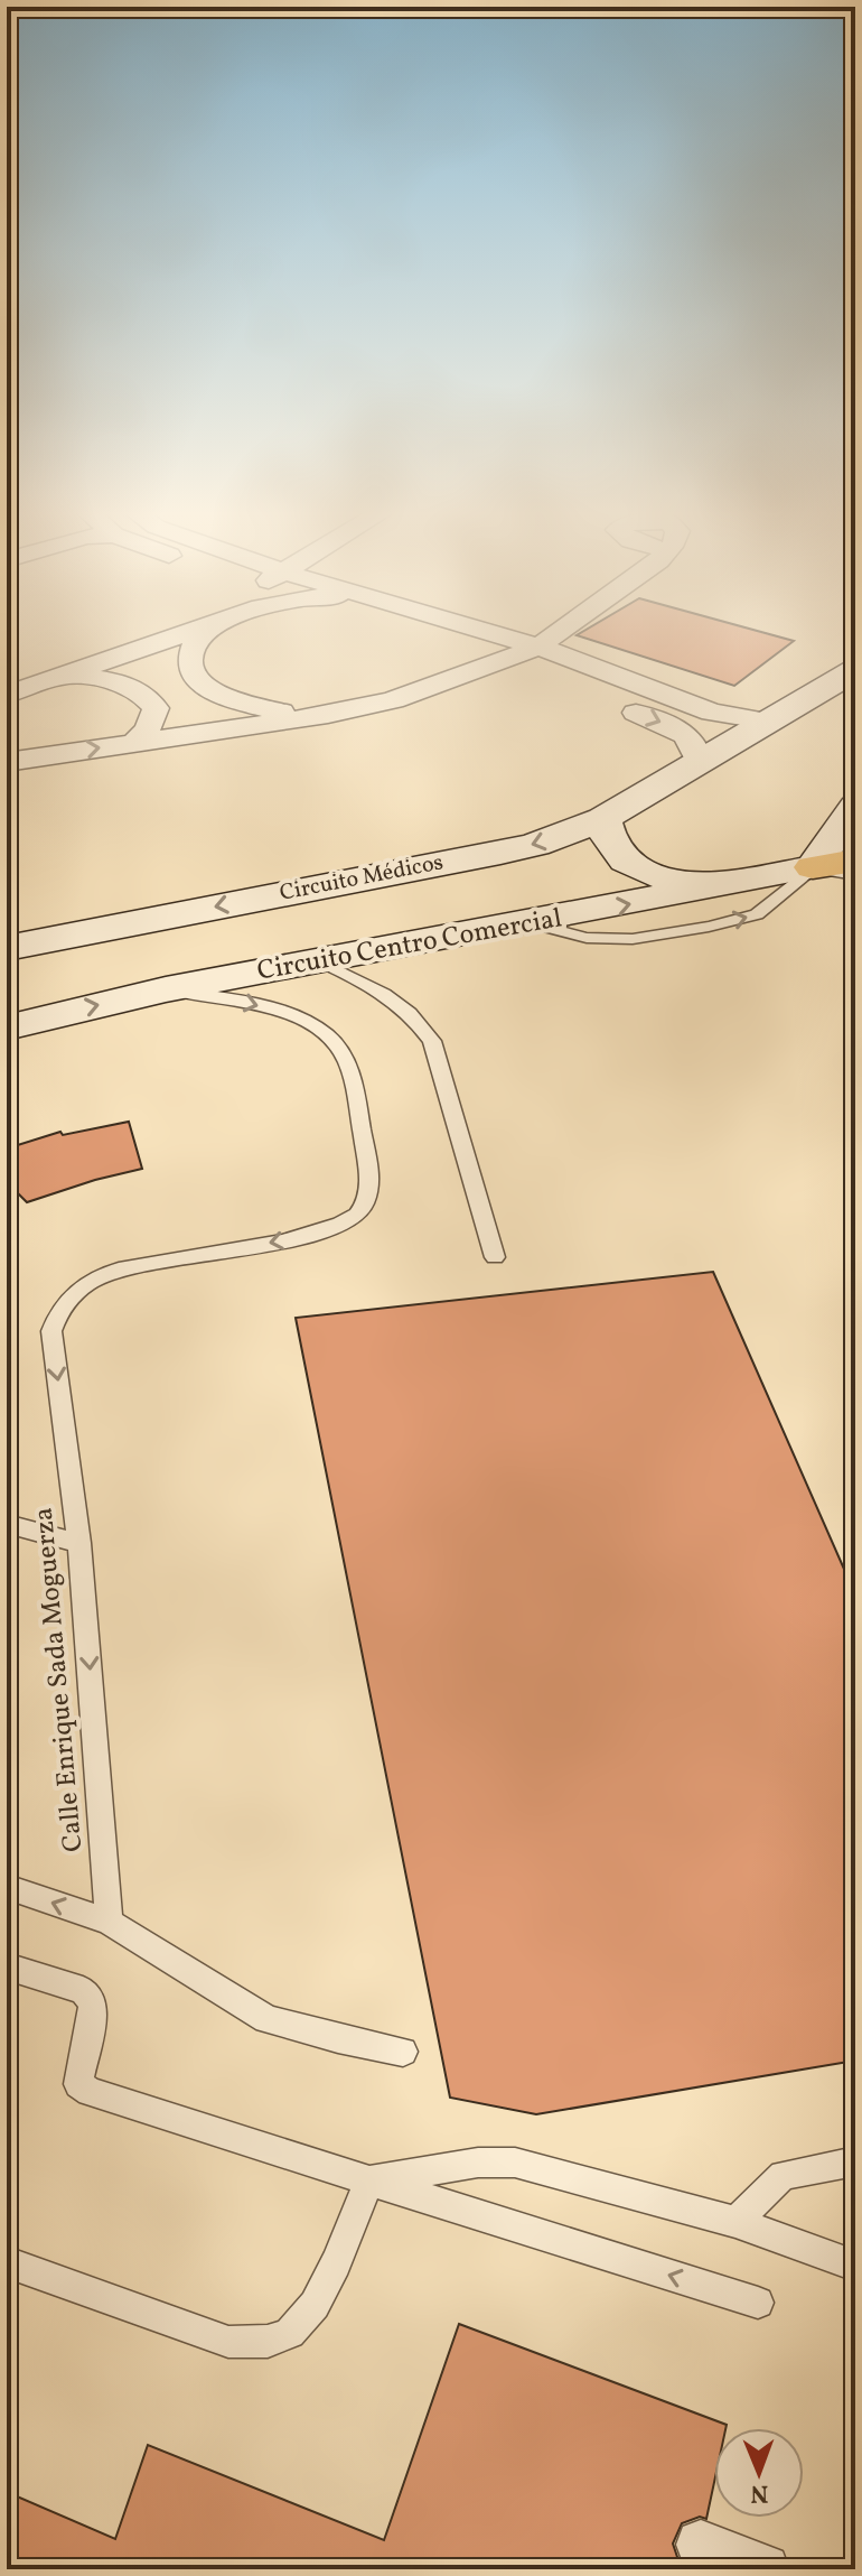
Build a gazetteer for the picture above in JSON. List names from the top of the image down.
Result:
{
  "streets": {
    "main road": ["Circuito Médicos", "Circuito Centro Comercial"],
    "lane": ["Calle Enrique Sada Moguerza"]
  },
  "crossings": [
    ["Circuito Centro Comercial", "Calle Enrique Sada Moguerza"]
  ],
  "one_way": ["Circuito Médicos", "Circuito Centro Comercial"],
  "north": "bottom"
}
